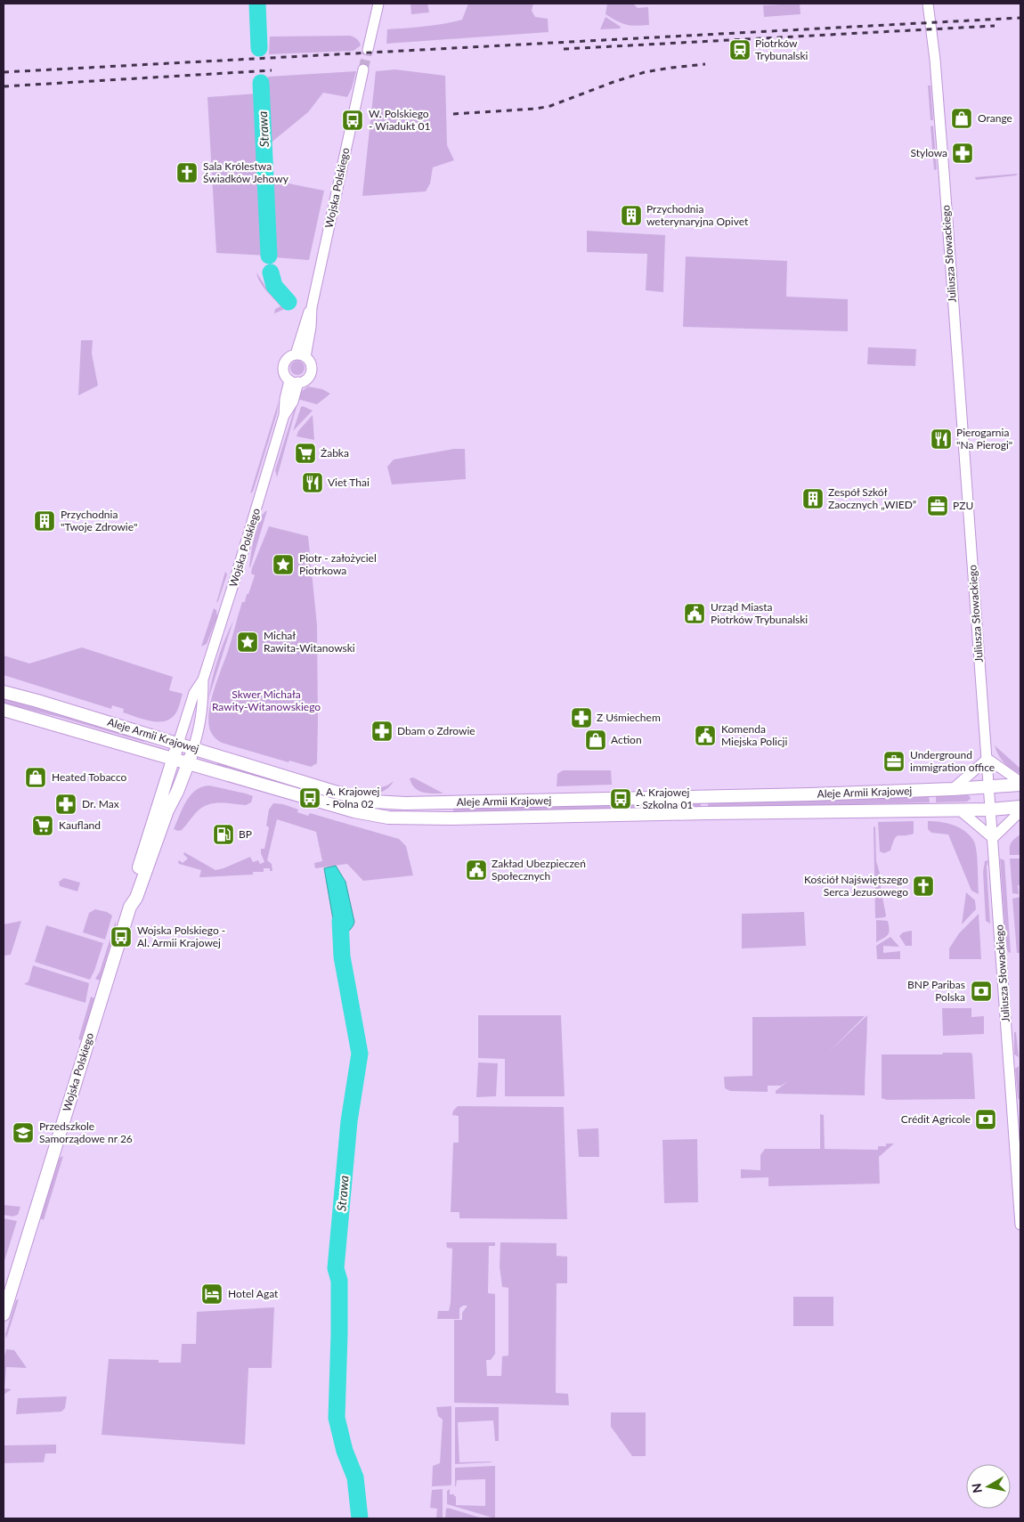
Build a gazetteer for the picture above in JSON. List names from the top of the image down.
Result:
{
  "streets": {
    "main road": ["Wojska Polskiego", "Aleje Armii Krajowej"],
    "street": ["Juliusza Słowackiego"]
  },
  "crossings": [
    ["Wojska Polskiego", "Aleje Armii Krajowej"],
    ["Juliusza Słowackiego", "Aleje Armii Krajowej"]
  ],
  "water": ["Strawa"],
  "parks": ["Skwer Michała Rawity-Witanowskiego"],
  "places": {
    "station": ["Piotrków Trybunalski"],
    "shop": ["Orange", "Action", "Heated Tobacco"],
    "bus stop": [
      "W. Polskiego - Wiadukt 01",
      "A. Krajowej - Polna 02",
      "A. Krajowej - Szkolna 01",
      "Wojska Polskiego - Al. Armii Krajowej"
    ],
    "pharmacy": [
      "Stylowa",
      "Z Uśmiechem",
      "Dbam o Zdrowie",
      "Dr. Max"
    ],
    "church": ["Sala Królestwa Świadków Jehowy", "Kościół Najświętszego Serca Jezusowego"],
    "building": ["Przychodnia weterynaryjna Opivet", "Zespół Szkół Zaocznych „WIED”", "Przychodnia \"Twoje Zdrowie\""],
    "restaurant": ["Pierogarnia \"Na Pierogi\"", "Viet Thai"],
    "supermarket": ["Żabka", "Kaufland"],
    "office": ["PZU", "Underground immigration office"],
    "place": ["Piotr - założyciel Piotrkowa", "Michał Rawita-Witanowski"],
    "public building": ["Urząd Miasta Piotrków Trybunalski", "Komenda Miejska Policji", "Zakład Ubezpieczeń Społecznych"],
    "fuel station": ["BP"],
    "bank": ["BNP Paribas Polska", "Crédit Agricole"],
    "school or university": ["Przedszkole Samorządowe nr 26"],
    "hotel": ["Hotel Agat"]
  },
  "north": "left"
}
